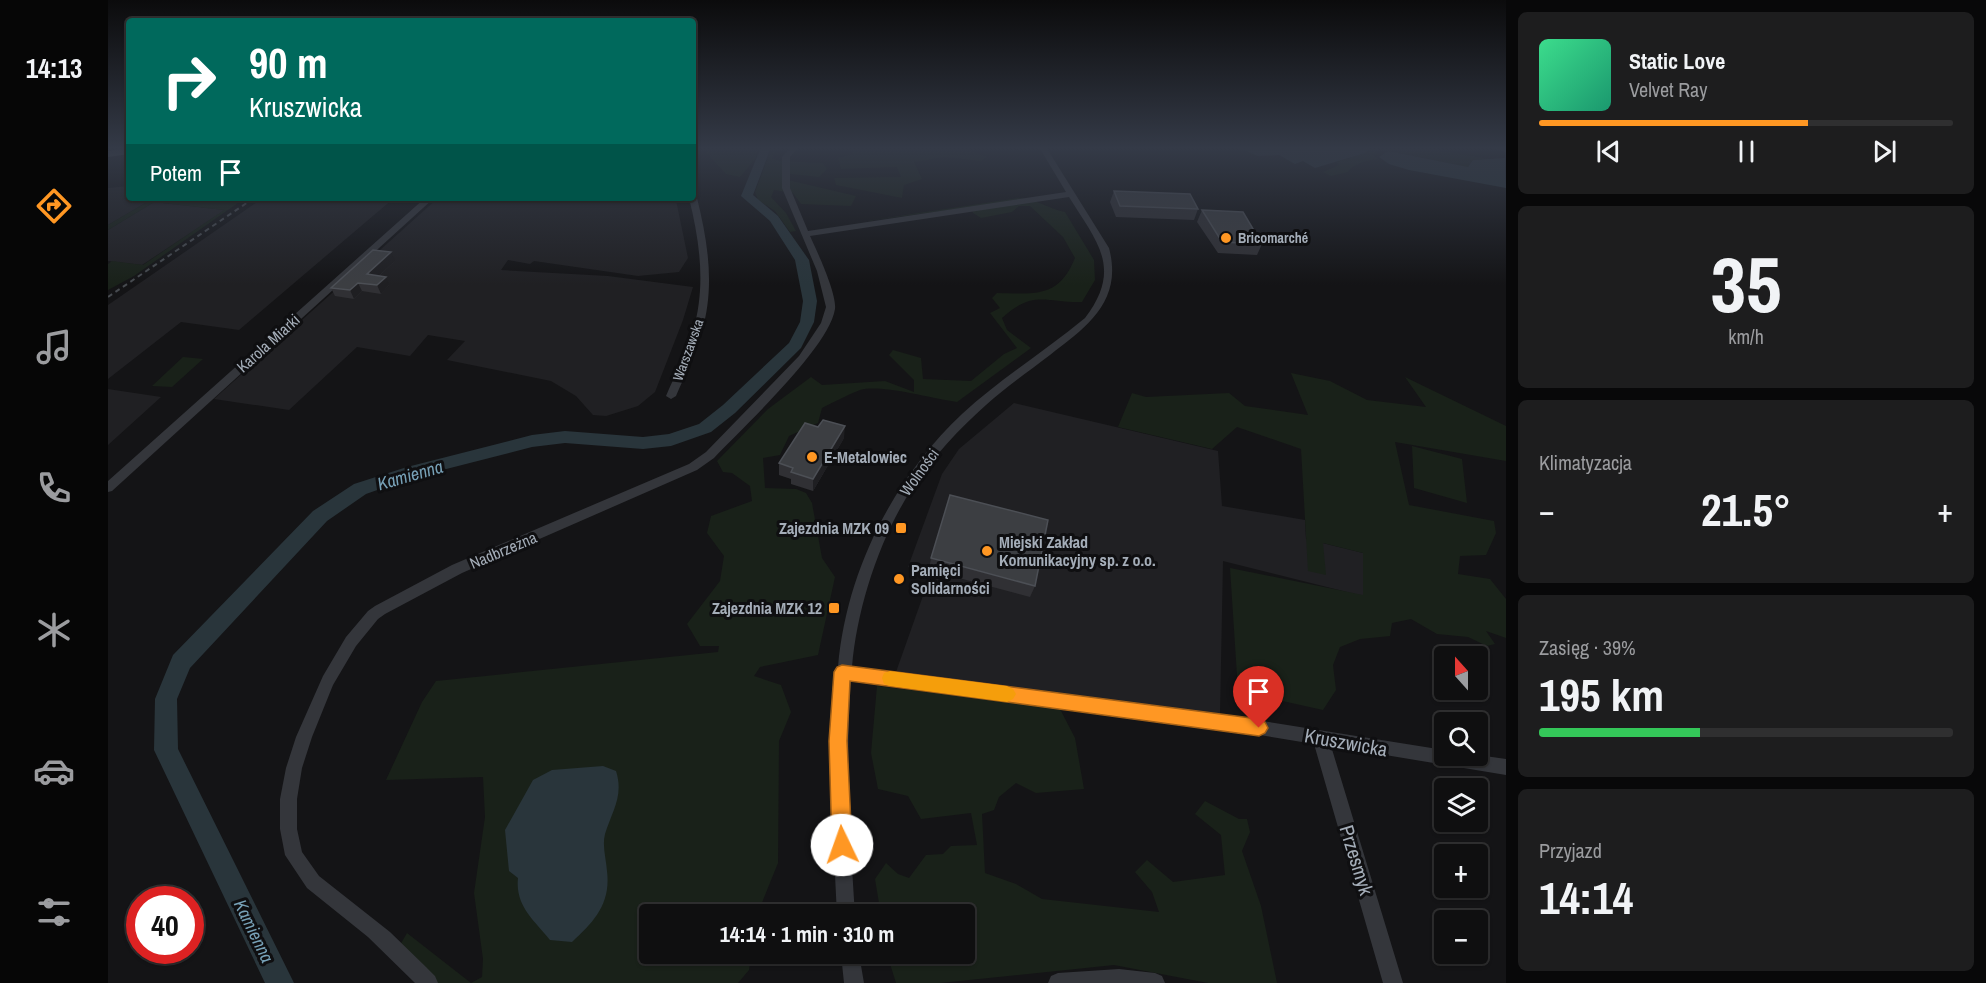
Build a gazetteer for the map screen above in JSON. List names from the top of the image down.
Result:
{
  "streets": {
    "street": [
      "Karola Miarki",
      "Warszawska",
      "Wolności",
      "Nadbrzeżna",
      "Kruszwicka",
      "Przesmyk"
    ]
  },
  "crossings": [
    ["Wolności", "Kruszwicka"],
    ["Kruszwicka", "Przesmyk"]
  ],
  "water": ["Kamienna"],
  "places": {
    "other": [
      "Bricomarché",
      "E-Metalowiec",
      "Miejski Zakład Komunikacyjny sp. z o.o.",
      "Pamięci Solidarności"
    ],
    "transit": ["Zajezdnia MZK 09", "Zajezdnia MZK 12"]
  },
  "north": "top",
  "page": {
    "tabs": "14:13",
    "turn": ["90 m", "Kruszwicka"],
    "song": ["Static Love", "Velvet Ray"],
    "then": "Potem",
    "tile": [
      ["35", "km/h"],
      "Klimatyzacja",
      ["Zasięg · 39%", "195 km"],
      ["Przyjazd", "14:14"]
    ],
    "heat": ["−", "21.5°", "+"],
    "map_buttons": ["+", "−"],
    "limit": "40",
    "trip": "14:14 · 1 min · 310 m"
  }
}
